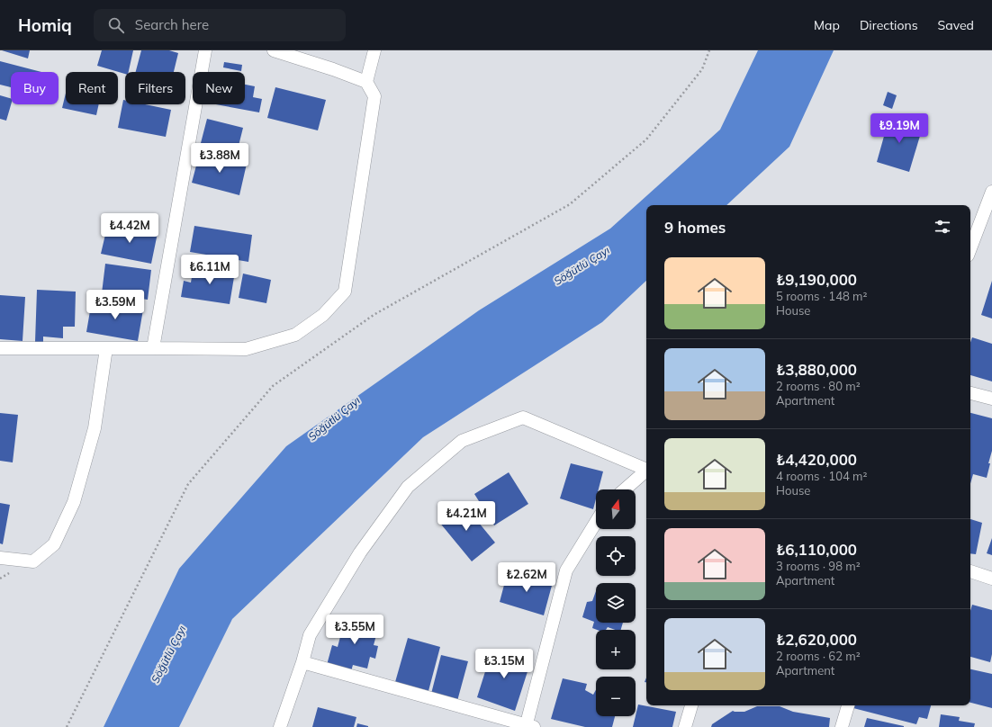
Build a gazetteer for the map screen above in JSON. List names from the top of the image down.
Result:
{
  "water": ["Söğütlü Çayı"],
  "north": "top",
  "page": {
    "header": "Homiq",
    "search": "Search here",
    "nav": ["Map", "Directions", "Saved"],
    "chip": [
      "Buy",
      "Rent",
      "Filters",
      "New"
    ],
    "price": [
      "₺9.19M",
      "₺3.88M",
      "₺4.42M",
      "₺6.11M",
      "₺3.59M",
      "₺4.21M",
      "₺2.62M",
      "₺3.55M",
      "₺3.15M"
    ],
    "heading": "9 homes",
    "list": [
      {
        "name": "₺9,190,000",
        "note": "5 rooms · 148 m² · House"
      },
      {
        "name": "₺3,880,000",
        "note": "2 rooms · 80 m² · Apartment"
      },
      {
        "name": "₺4,420,000",
        "note": "4 rooms · 104 m² · House"
      },
      {
        "name": "₺6,110,000",
        "note": "3 rooms · 98 m² · Apartment"
      },
      {
        "name": "₺2,620,000",
        "note": "2 rooms · 62 m² · Apartment"
      }
    ],
    "map_buttons": ["+", "−"]
  }
}
